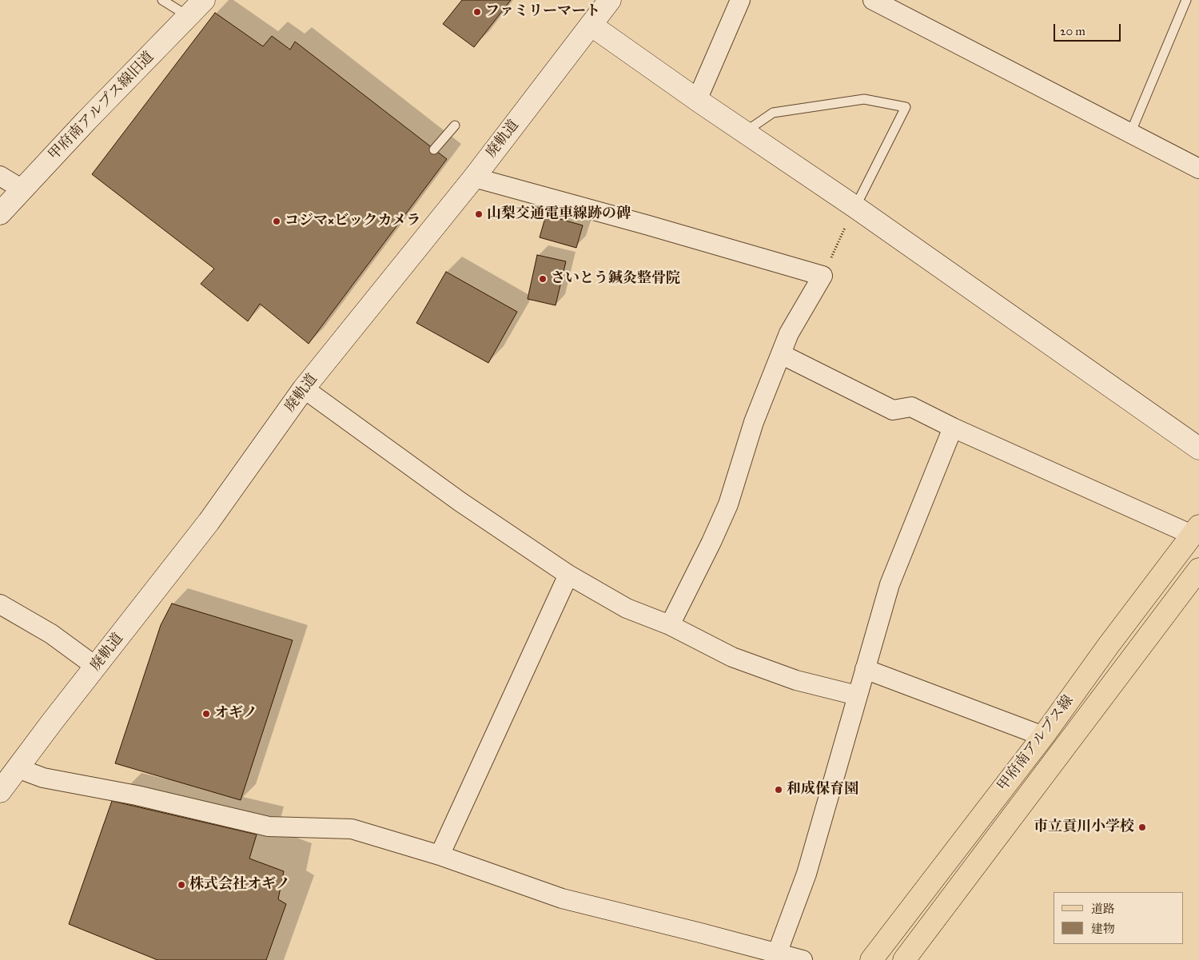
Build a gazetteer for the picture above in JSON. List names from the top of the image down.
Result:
{
  "streets": {
    "main road": ["甲府南アルプス線"],
    "street": ["甲府南アルプス線旧道", "廃軌道"]
  },
  "places": [
    "ファミリーマート",
    "山梨交通電車線跡の碑",
    "コジマ×ビックカメラ",
    "さいとう鍼灸整骨院",
    "オギノ",
    "和成保育園",
    "市立貢川小学校",
    "株式会社オギノ"
  ],
  "legend": ["道路", "建物"],
  "scale_bar": "20 m"
}
